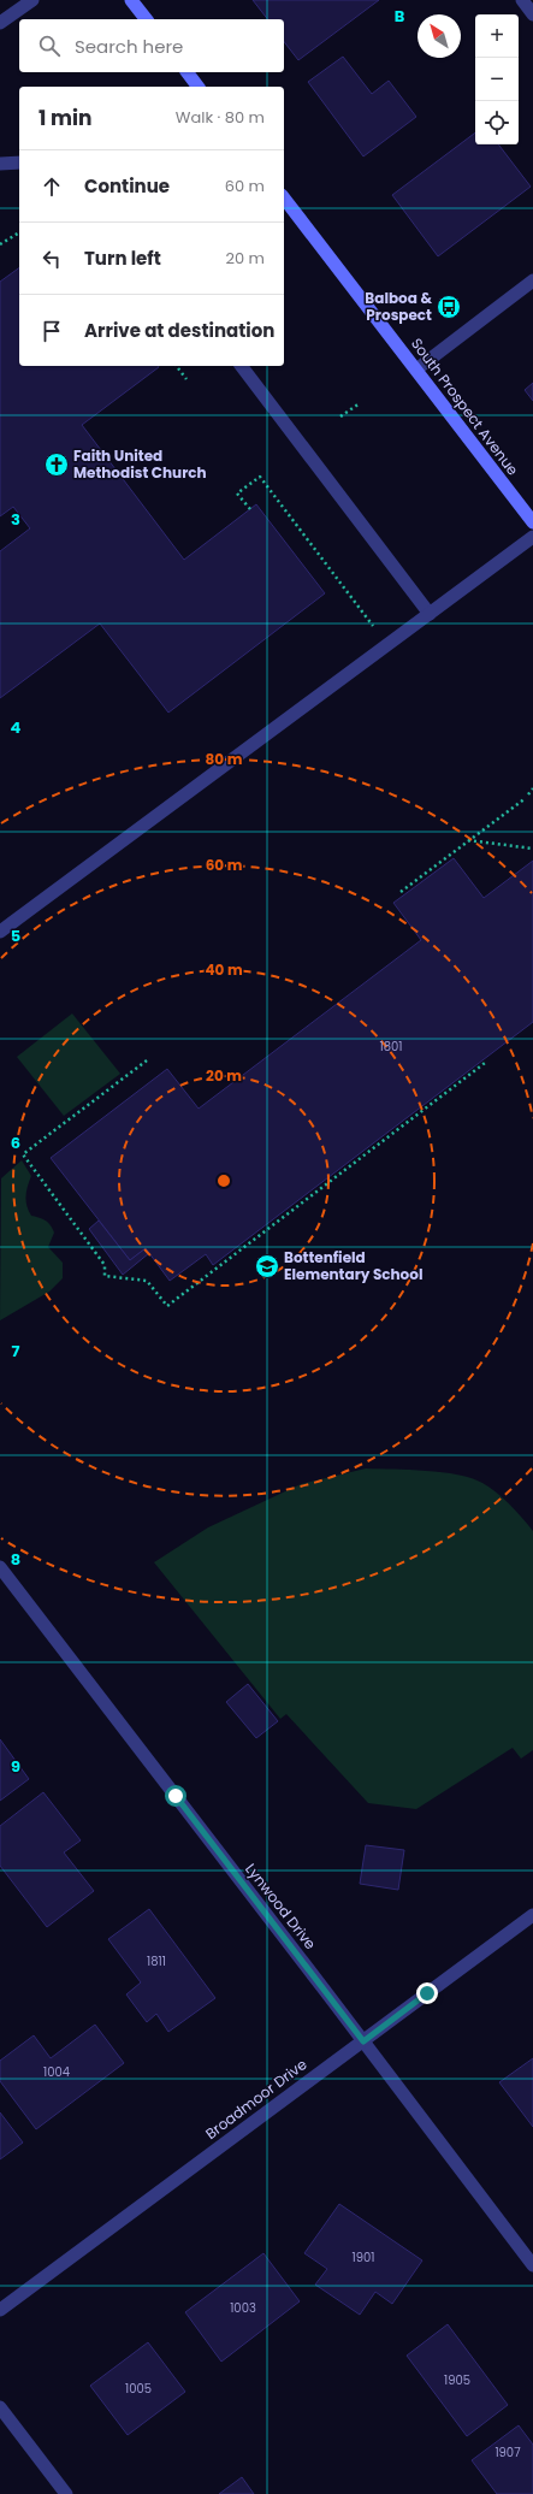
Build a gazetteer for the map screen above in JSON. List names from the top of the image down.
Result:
{
  "streets": {
    "main road": ["South Prospect Avenue"],
    "street": ["Lynwood Drive", "Broadmoor Drive"]
  },
  "crossings": [
    ["Lynwood Drive", "Broadmoor Drive"]
  ],
  "places": {
    "bus stop": ["Balboa & Prospect"],
    "church": ["Faith United Methodist Church"],
    "school or university": ["Bottenfield Elementary School"]
  },
  "house_numbers": [
    "1801",
    "1811",
    "1004",
    "1901",
    "1003",
    "1905",
    "1005",
    "1907"
  ],
  "north": "top left",
  "page": {
    "map_buttons": ["+", "−"],
    "search": "Search here",
    "heading": ["1 min", "Walk · 80 m"],
    "list": [
      ["Continue", "60 m"],
      ["Turn left", "20 m"],
      "Arrive at destination"
    ]
  },
  "grid": {
    "columns": ["B"],
    "rows": [
      "3",
      "4",
      "5",
      "6",
      "7",
      "8",
      "9"
    ]
  },
  "rings": [
    "80 m",
    "60 m",
    "40 m",
    "20 m"
  ]
}
